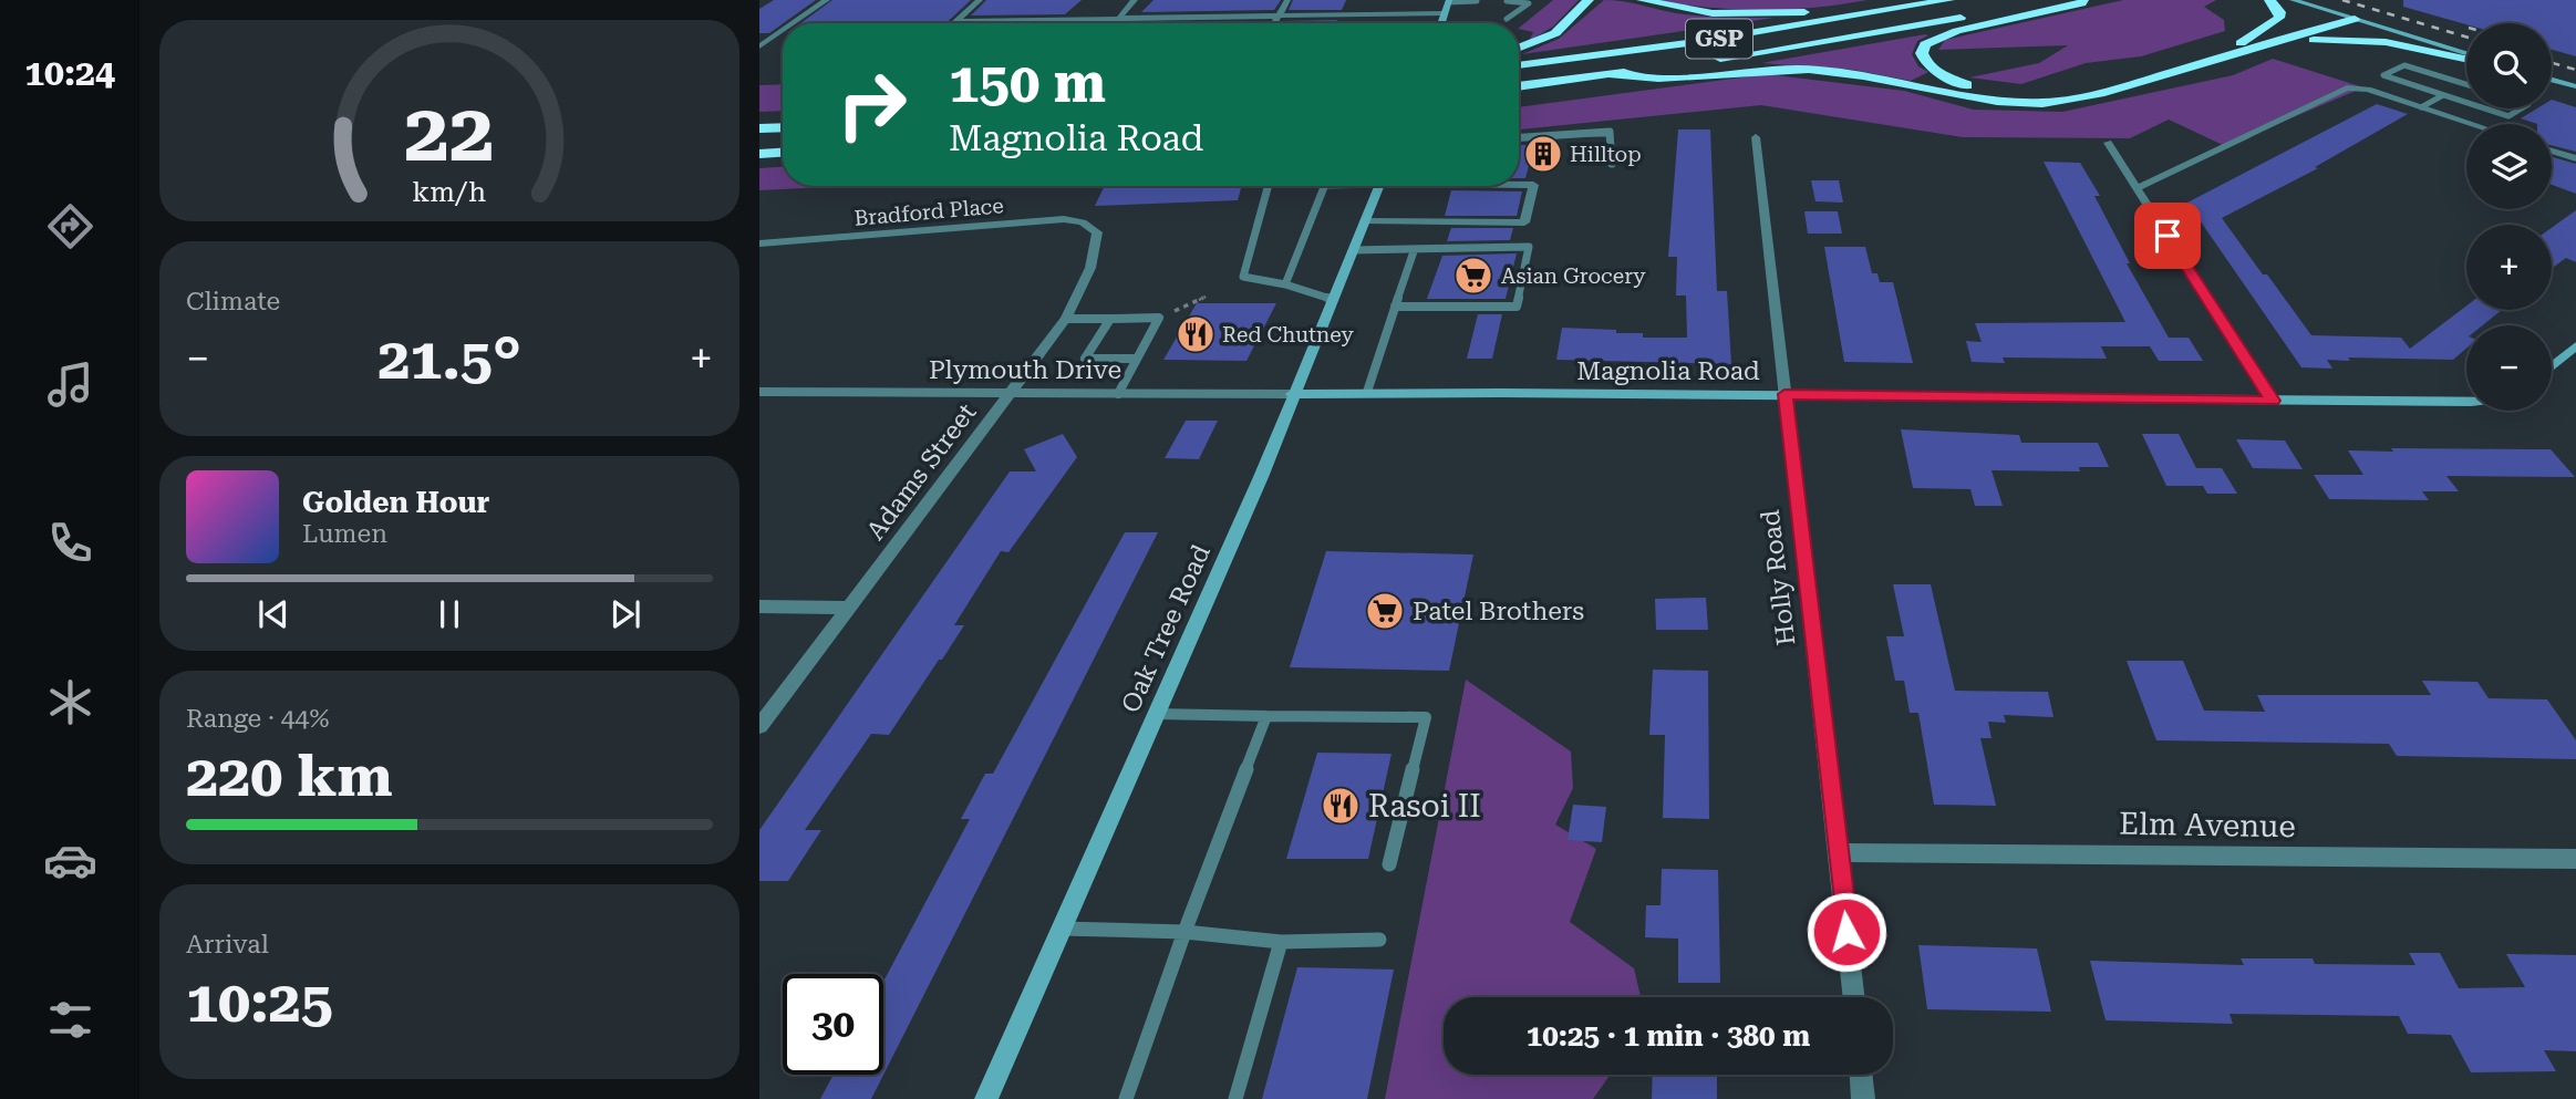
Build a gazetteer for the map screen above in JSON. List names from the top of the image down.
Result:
{
  "streets": {
    "highway": ["GSP"],
    "street": [
      "Bradford Place",
      "Plymouth Drive",
      "Magnolia Road",
      "Adams Street",
      "Holly Road",
      "Oak Tree Road",
      "Elm Avenue"
    ]
  },
  "crossings": [
    ["Bradford Place", "Adams Street"],
    ["Plymouth Drive", "Magnolia Road"],
    ["Plymouth Drive", "Adams Street"],
    ["Plymouth Drive", "Oak Tree Road"],
    ["Magnolia Road", "Holly Road"],
    ["Magnolia Road", "Oak Tree Road"],
    ["Holly Road", "Elm Avenue"]
  ],
  "places": {
    "building": ["Hilltop"],
    "supermarket": ["Asian Grocery", "Patel Brothers"],
    "restaurant": ["Red Chutney", "Rasoi II"]
  },
  "page": {
    "tabs": "10:24",
    "map_buttons": ["+", "−"],
    "turn": ["150 m", "Magnolia Road"],
    "tile": [
      "Climate",
      ["Range · 44%", "220 km"],
      ["Arrival", "10:25"]
    ],
    "heat": ["−", "21.5°", "+"],
    "song": ["Golden Hour", "Lumen"],
    "limit": "30",
    "trip": "10:25 · 1 min · 380 m",
    "gauge": ["22", "km/h"]
  }
}
